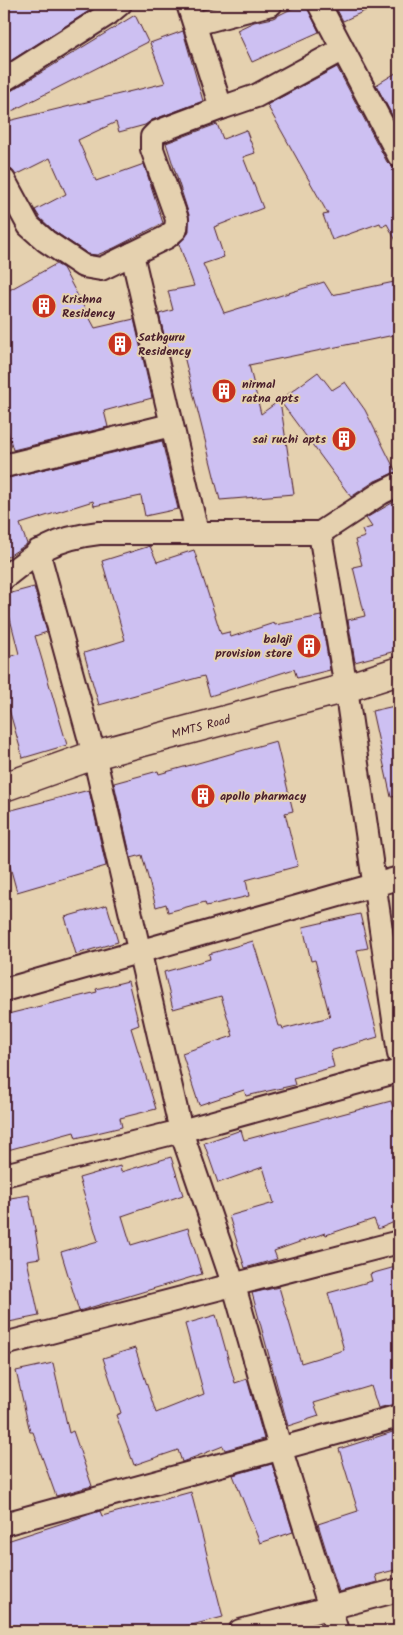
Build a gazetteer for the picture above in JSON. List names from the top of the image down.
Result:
{
  "streets": {
    "main road": ["MMTS Road"]
  },
  "places": {
    "building": [
      "Krishna Residency",
      "Sathguru Residency",
      "nirmal ratna apts",
      "sai ruchi apts",
      "balaji provision store",
      "apollo pharmacy"
    ]
  }
}
